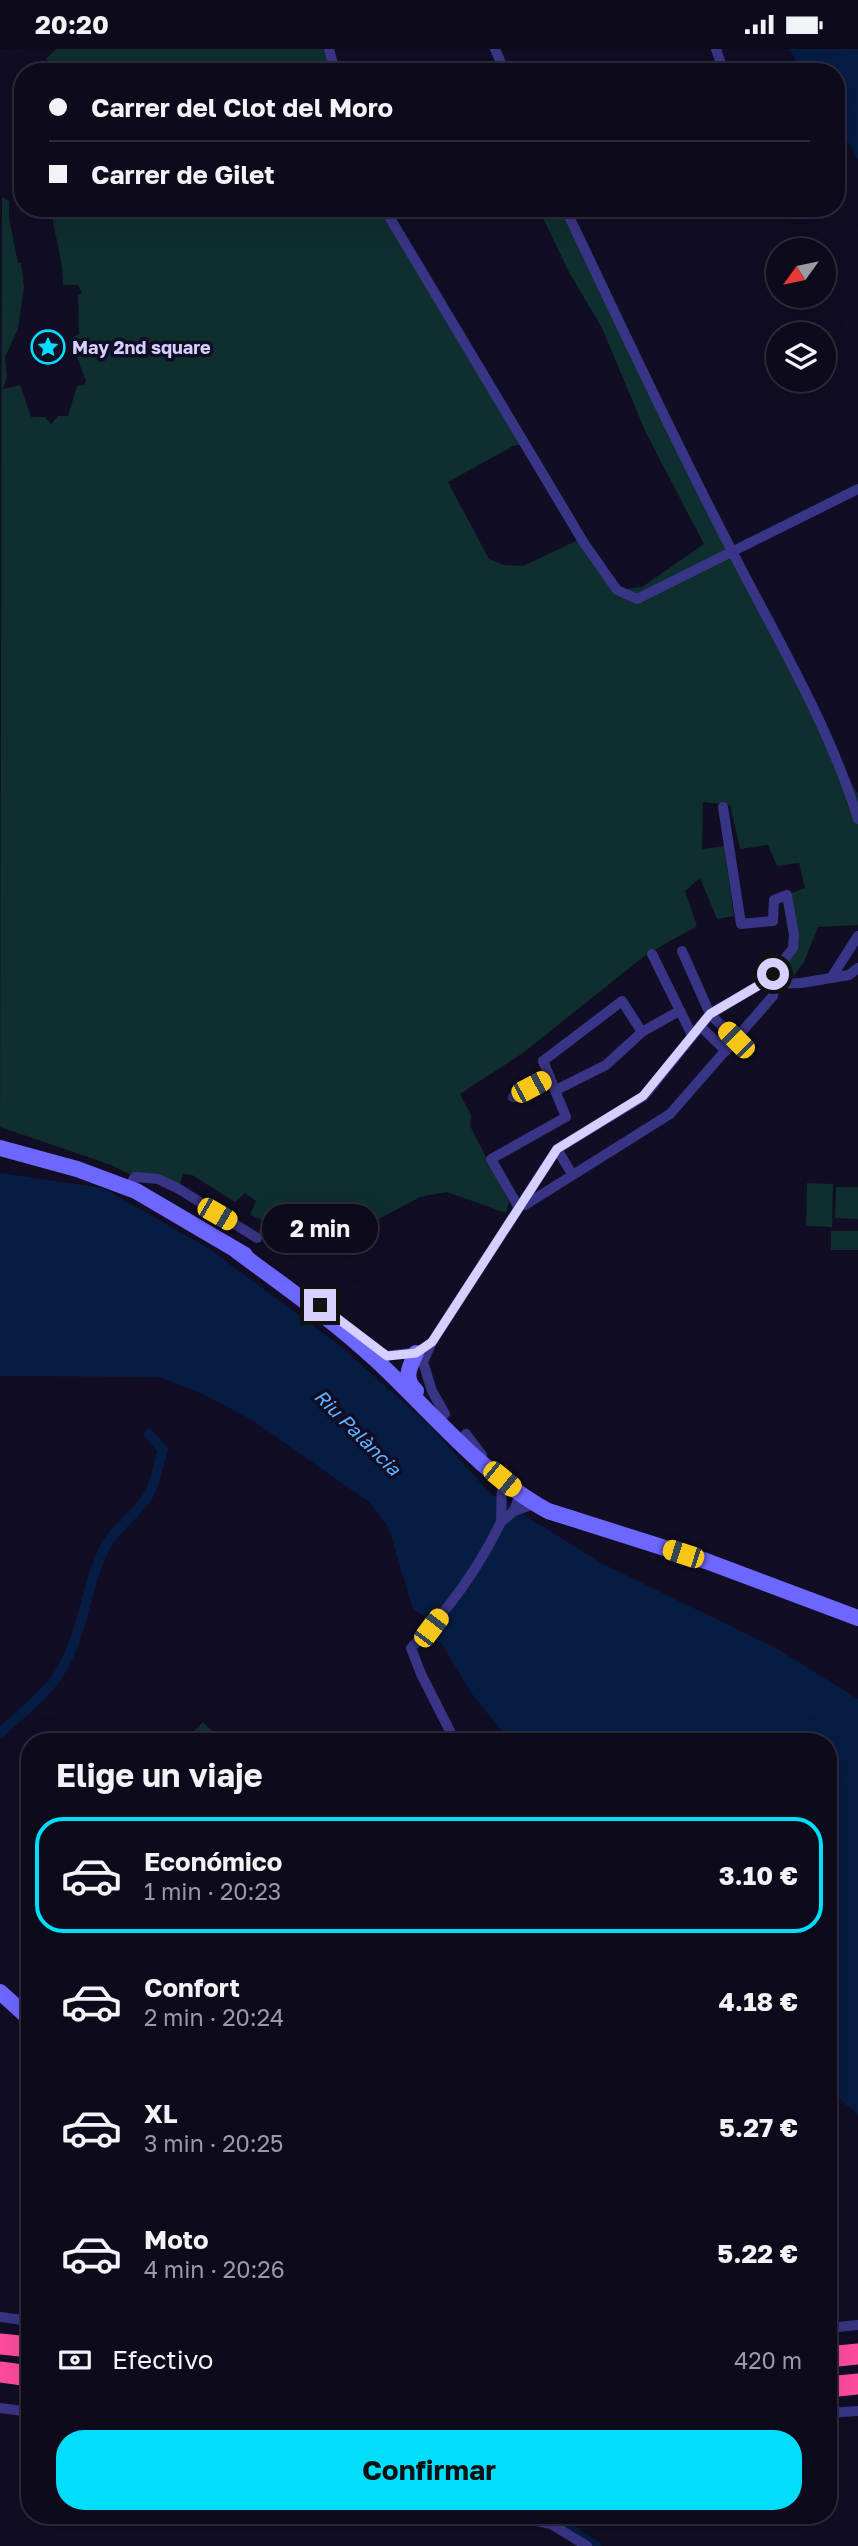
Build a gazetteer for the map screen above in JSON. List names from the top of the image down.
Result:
{
  "water": ["Riu Palància"],
  "places": {
    "place": ["May 2nd square"]
  },
  "north": "bottom left",
  "page": {
    "status": "20:20",
    "banner": ["Carrer del Clot del Moro", "Carrer de Gilet"],
    "bubble": "2 min",
    "heading": "Elige un viaje",
    "list": [
      {
        "name": "Económico",
        "note": "1 min · 20:23",
        "value": "3.10 €"
      },
      {
        "name": "Confort",
        "note": "2 min · 20:24",
        "value": "4.18 €"
      },
      {
        "name": "XL",
        "note": "3 min · 20:25",
        "value": "5.27 €"
      },
      {
        "name": "Moto",
        "note": "4 min · 20:26",
        "value": "5.22 €"
      }
    ],
    "pay": ["Efectivo", "420 m"],
    "buttons": "Confirmar"
  }
}
